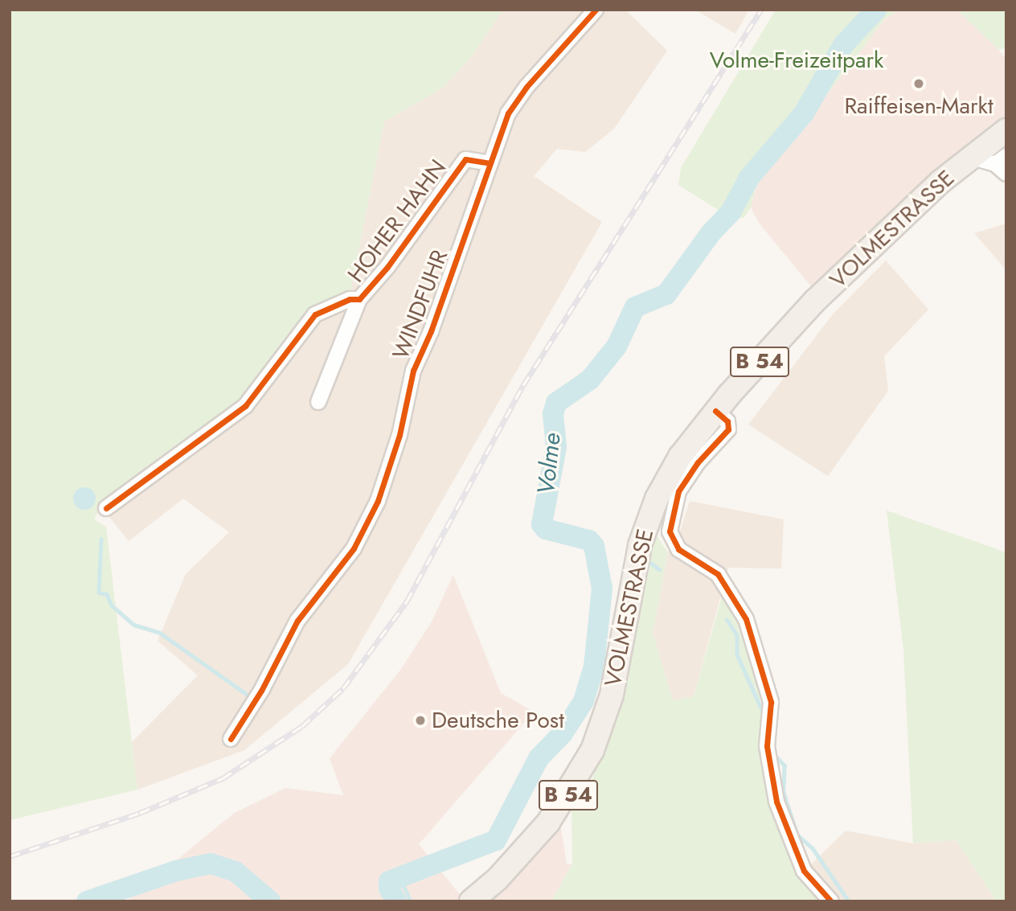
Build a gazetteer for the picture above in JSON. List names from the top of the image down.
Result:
{
  "streets": {
    "main road": ["VOLMESTRASSE", "B 54"],
    "street": ["HOHER HAHN", "WINDFUHR"]
  },
  "crossings": [
    ["HOHER HAHN", "WINDFUHR"]
  ],
  "water": ["Volme"],
  "parks": ["Volme-Freizeitpark"],
  "places": ["Raiffeisen-Markt", "Deutsche Post"]
}
